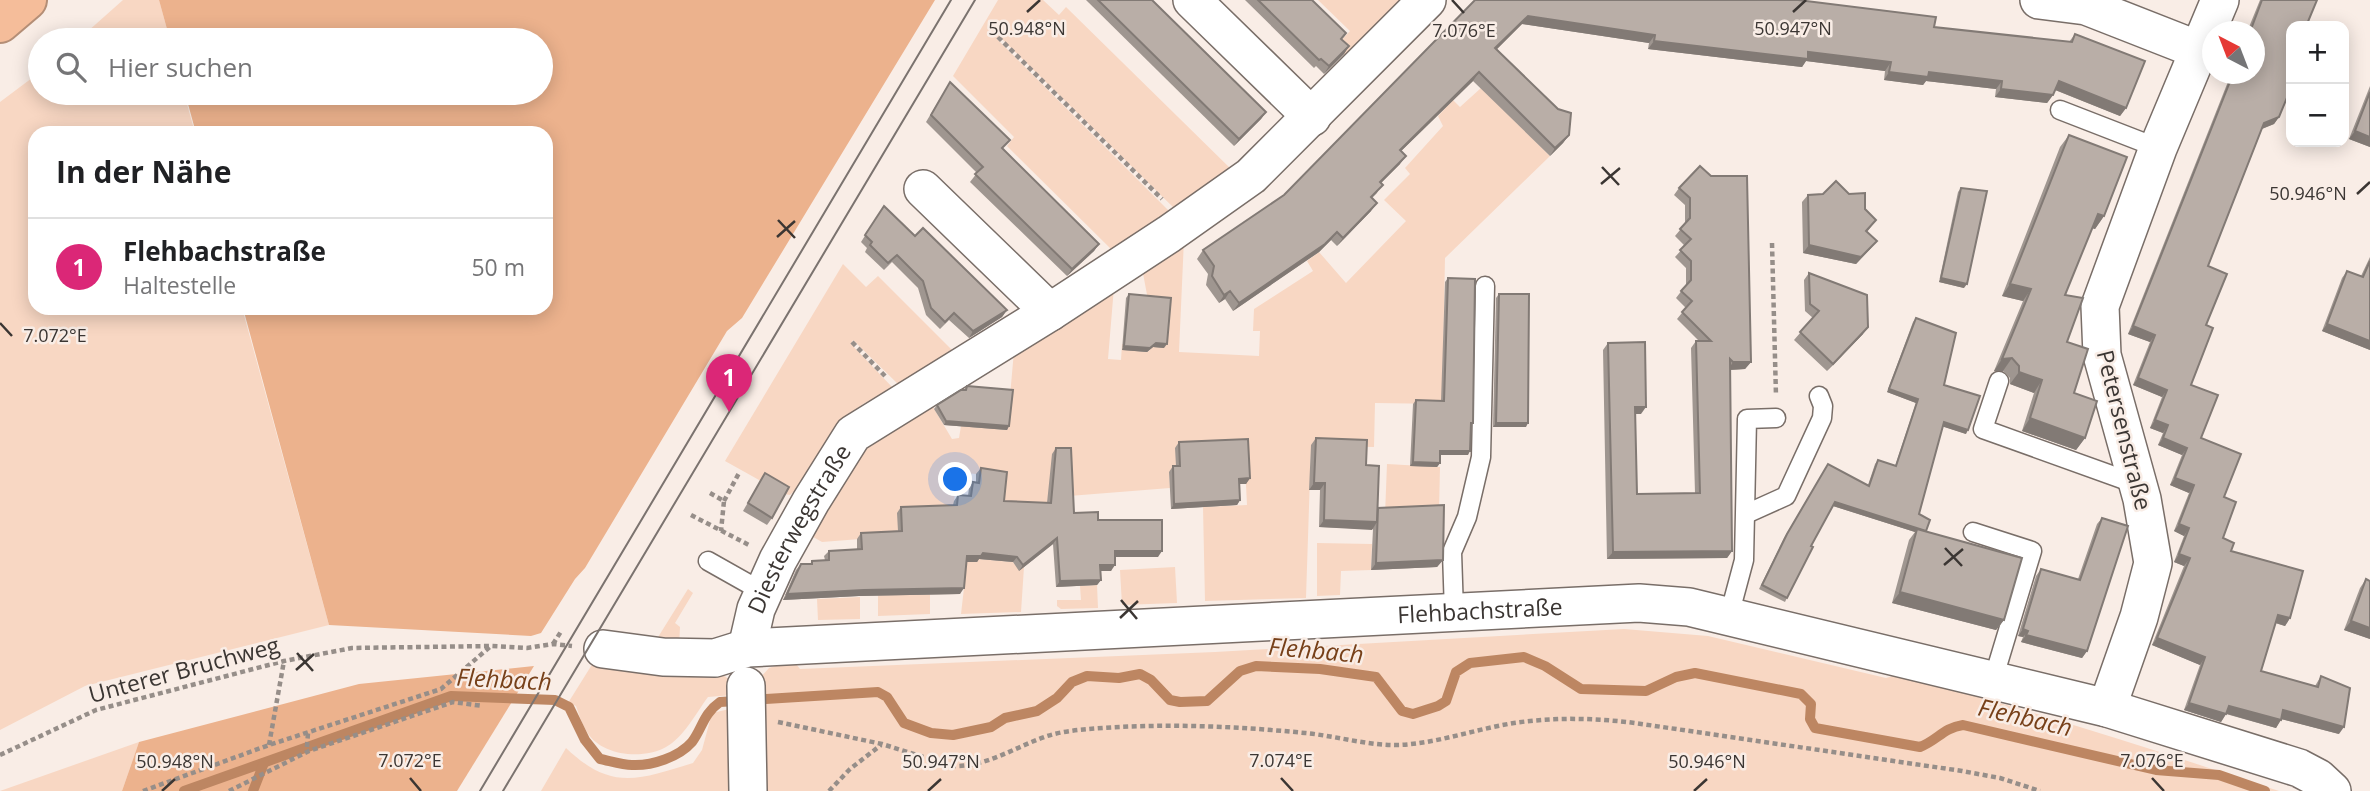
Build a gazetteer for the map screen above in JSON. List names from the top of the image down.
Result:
{
  "streets": {
    "street": ["Petersenstraße", "Diesterwegstraße", "Flehbachstraße"],
    "path": ["Unterer Bruchweg"]
  },
  "crossings": [
    ["Petersenstraße", "Flehbachstraße"],
    ["Diesterwegstraße", "Flehbachstraße"]
  ],
  "water": ["Flehbach"],
  "north": "top left",
  "page": {
    "map_buttons": ["+", "−"],
    "search": "Hier suchen",
    "heading": "In der Nähe",
    "list": [
      {
        "mark": "1",
        "name": "Flehbachstraße",
        "note": "Haltestelle",
        "value": "50 m"
      }
    ],
    "pins": "1"
  },
  "coordinates": [
    "50.947°N",
    "50.948°N",
    "7.076°E",
    "50.946°N",
    "7.072°E",
    "7.074°E"
  ]
}
